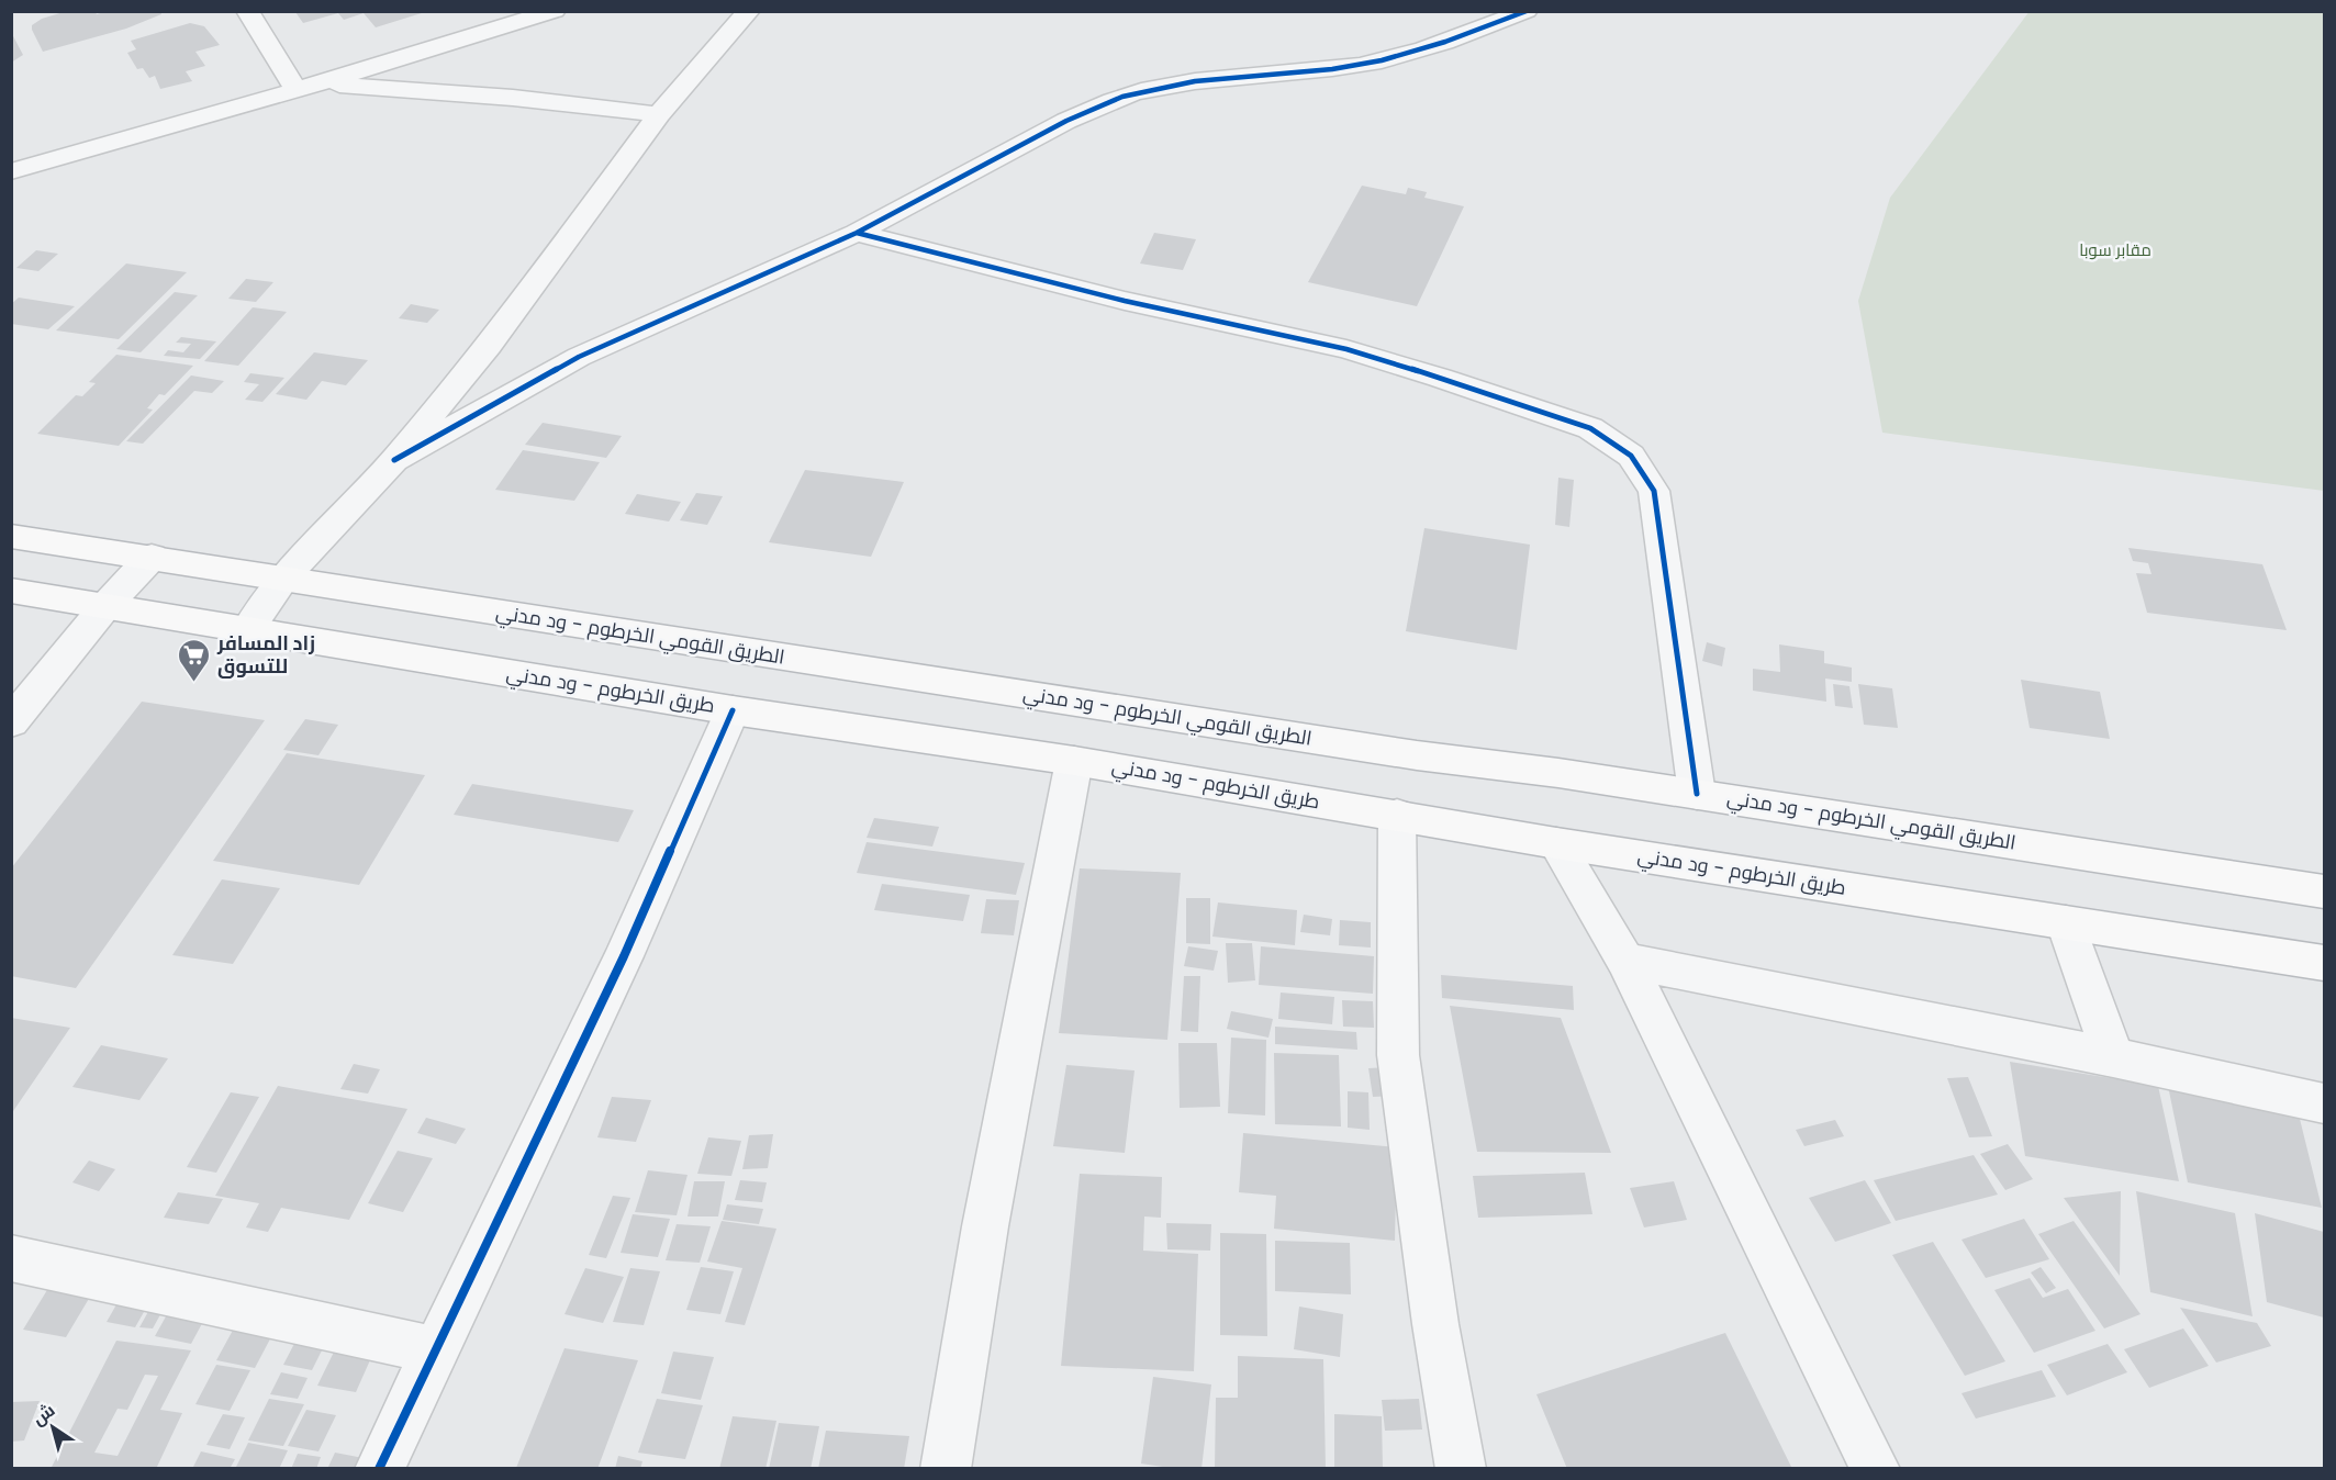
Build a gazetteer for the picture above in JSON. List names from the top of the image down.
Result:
{
  "streets": {
    "highway": ["الطريق القومي الخرطوم - ود مدني", "طريق الخرطوم - ود مدني"]
  },
  "parks": ["مقابر سوبا"],
  "places": {
    "supermarket": ["زاد المسافر للتسوق"]
  },
  "north": "top left"
}
